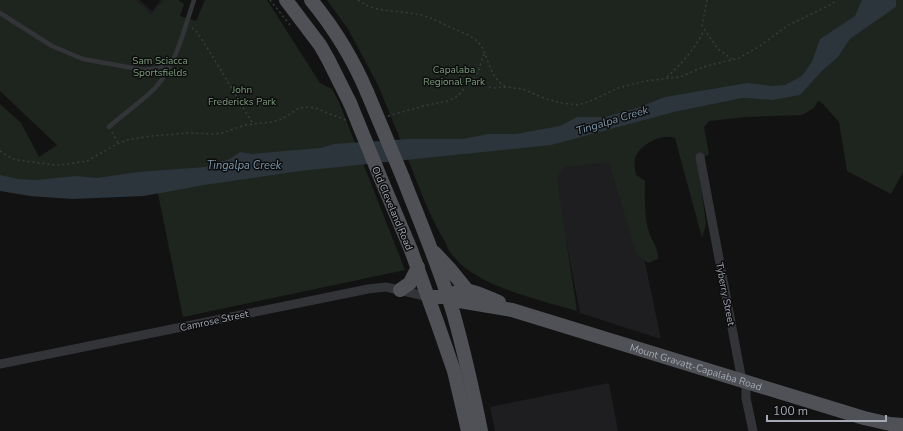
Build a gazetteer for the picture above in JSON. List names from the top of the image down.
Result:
{
  "streets": {
    "main road": ["Old Cleveland Road", "Mount Gravatt-Capalaba Road"],
    "street": ["Tyberry Street", "Camrose Street"]
  },
  "crossings": [
    ["Old Cleveland Road", "Camrose Street"],
    ["Old Cleveland Road", "Mount Gravatt-Capalaba Road"],
    ["Tyberry Street", "Mount Gravatt-Capalaba Road"],
    ["Camrose Street", "Mount Gravatt-Capalaba Road"]
  ],
  "water": ["Tingalpa Creek"],
  "parks": ["Sam Sciacca Sportsfields", "Capalaba Regional Park", "John Fredericks Park"],
  "scale_bar": "100 m"
}
